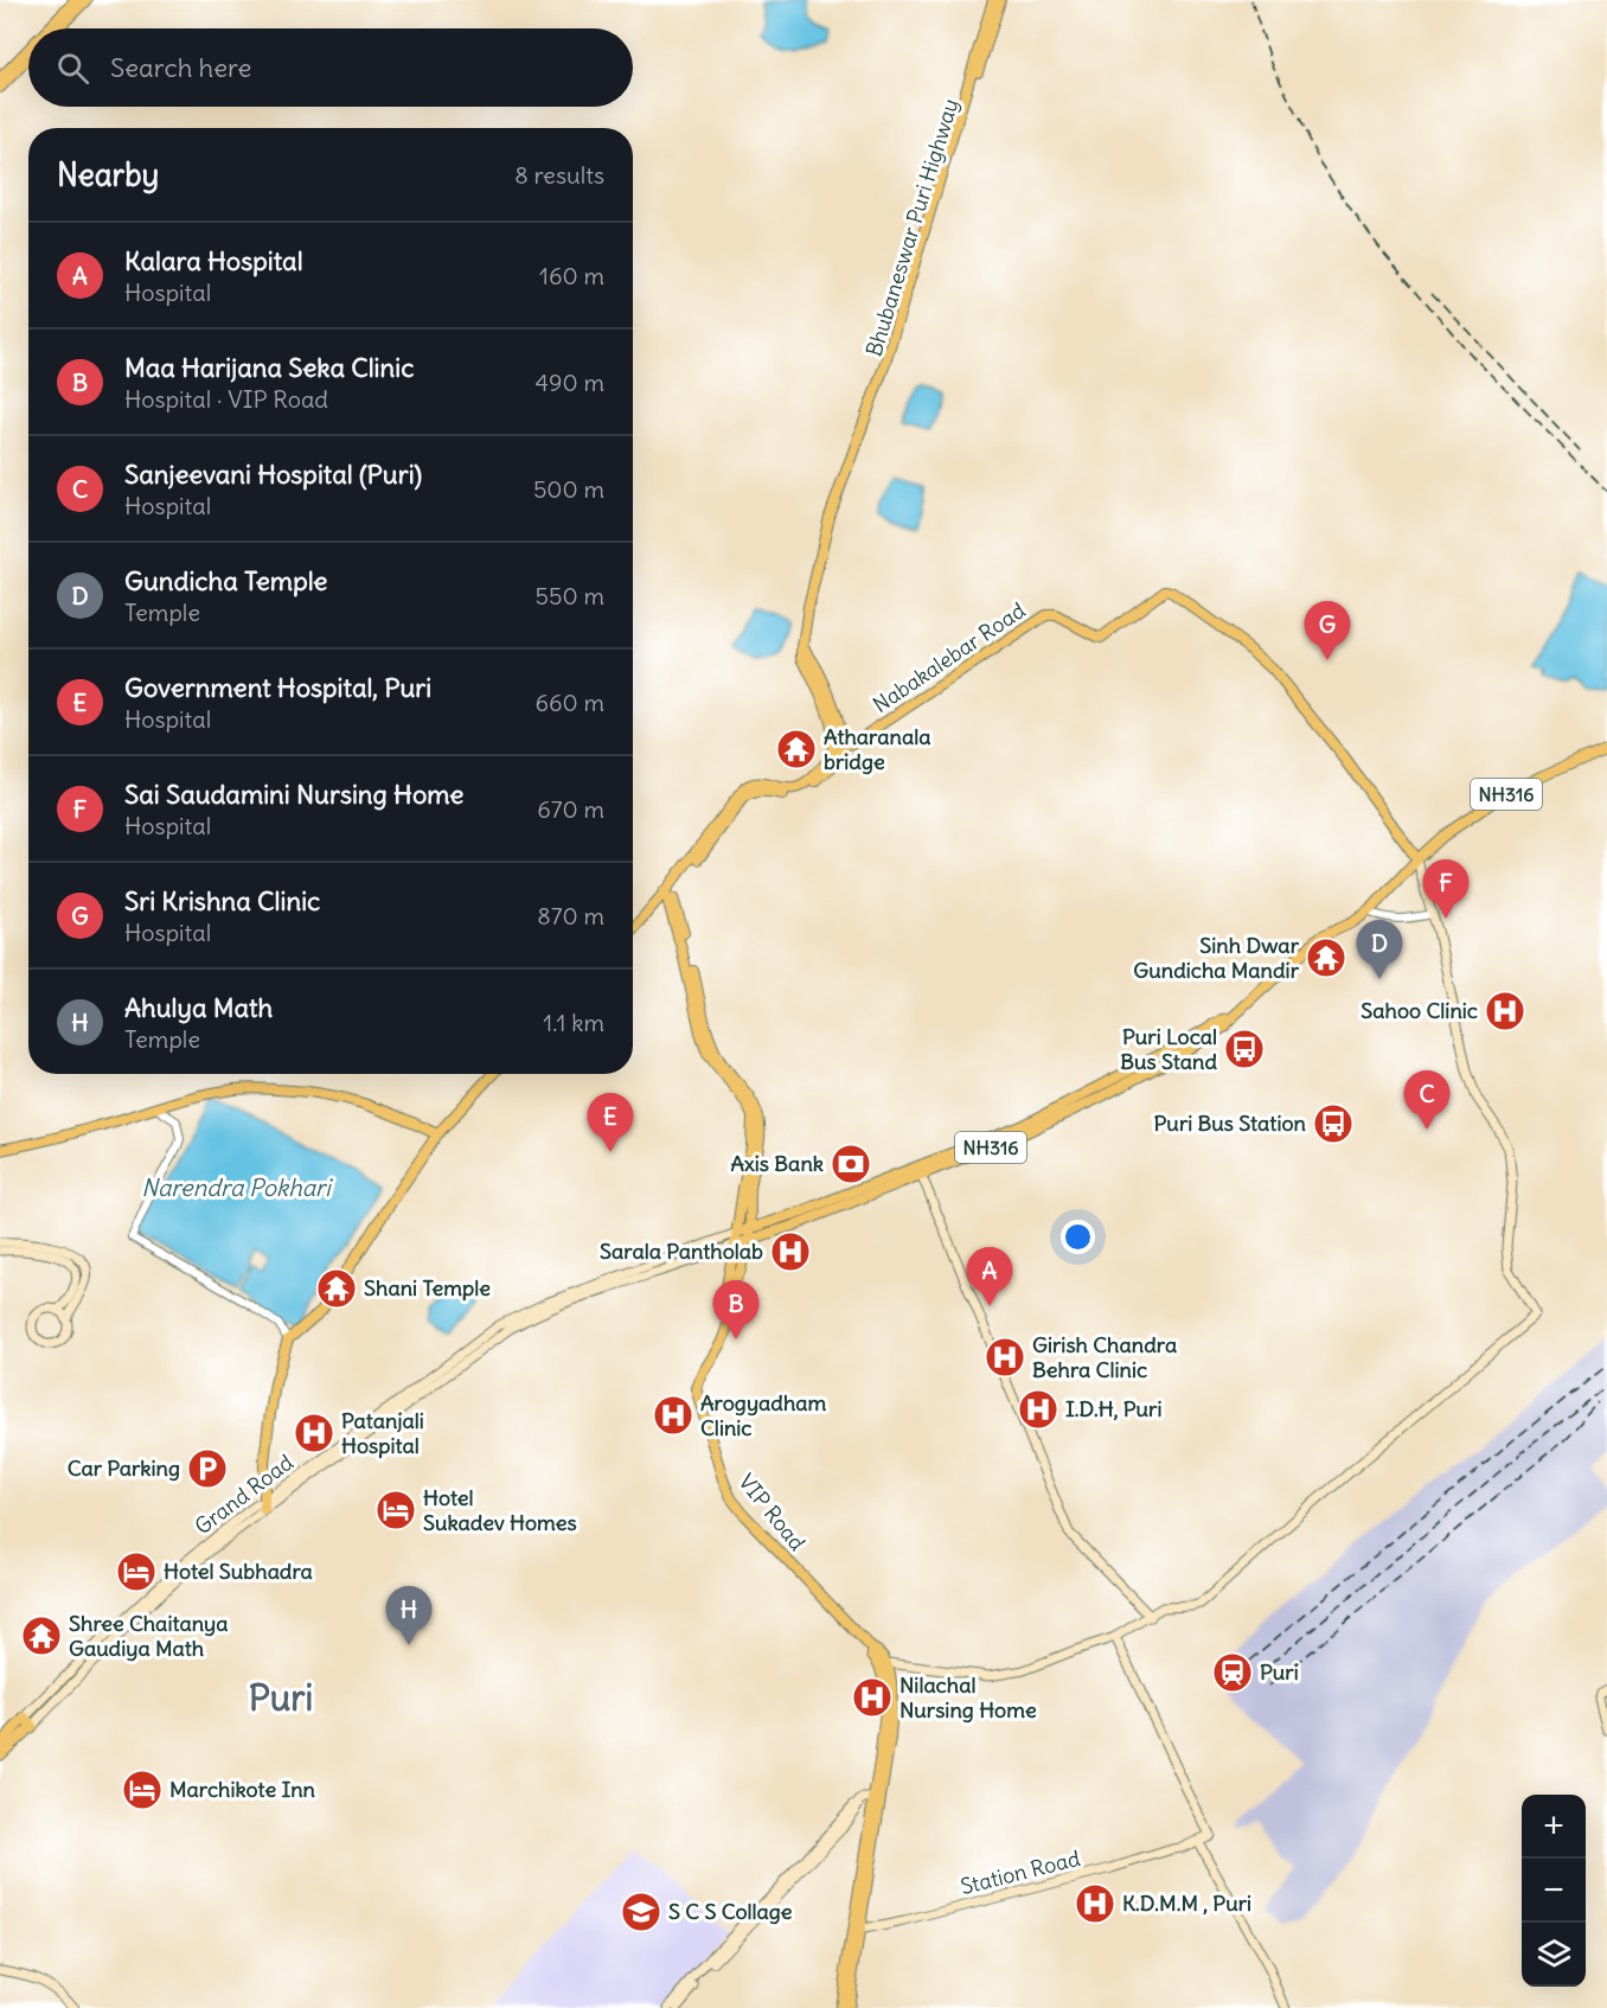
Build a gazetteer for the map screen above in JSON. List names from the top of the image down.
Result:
{
  "streets": {
    "main road": [
      "Bhubaneswar Puri Highway",
      "Nabakalebar Road",
      "NH316",
      "Grand Road",
      "VIP Road",
      "Station Road"
    ]
  },
  "crossings": [
    ["Nabakalebar Road", "NH316"],
    ["NH316", "Grand Road"],
    ["NH316", "VIP Road"],
    ["Grand Road", "VIP Road"],
    ["VIP Road", "Station Road"]
  ],
  "districts": ["Puri"],
  "water": ["Narendra Pokhari"],
  "places": {
    "temple": [
      "Atharanala bridge",
      "Sinh Dwar Gundicha Mandir",
      "Shani Temple",
      "Shree Chaitanya Gaudiya Math"
    ],
    "hospital": [
      "Sahoo Clinic",
      "Sarala Pantholab",
      "Girish Chandra Behra Clinic",
      "I.D.H, Puri",
      "Arogyadham Clinic",
      "Patanjali Hospital",
      "Nilachal Nursing Home",
      "K.D.M.M , Puri"
    ],
    "bus stop": ["Puri Local Bus Stand", "Puri Bus Station"],
    "bank": ["Axis Bank"],
    "parking": ["Car Parking"],
    "hotel": ["Hotel Sukadev Homes", "Hotel Subhadra", "Marchikote Inn"],
    "station": ["Puri"],
    "school or university": ["S C S Collage"]
  },
  "page": {
    "search": "Search here",
    "heading": ["Nearby", "8 results"],
    "list": [
      {
        "mark": "A",
        "name": "Kalara Hospital",
        "note": "Hospital",
        "value": "160 m"
      },
      {
        "mark": "B",
        "name": "Maa Harijana Seka Clinic",
        "note": "Hospital · VIP Road",
        "value": "490 m"
      },
      {
        "mark": "C",
        "name": "Sanjeevani Hospital (Puri)",
        "note": "Hospital",
        "value": "500 m"
      },
      {
        "mark": "D",
        "name": "Gundicha Temple",
        "note": "Temple",
        "value": "550 m"
      },
      {
        "mark": "E",
        "name": "Government Hospital, Puri",
        "note": "Hospital",
        "value": "660 m"
      },
      {
        "mark": "F",
        "name": "Sai Saudamini Nursing Home",
        "note": "Hospital",
        "value": "670 m"
      },
      {
        "mark": "G",
        "name": "Sri Krishna Clinic",
        "note": "Hospital",
        "value": "870 m"
      },
      {
        "mark": "H",
        "name": "Ahulya Math",
        "note": "Temple",
        "value": "1.1 km"
      }
    ],
    "pins": [
      "G",
      "F",
      "D",
      "C",
      "E",
      "A",
      "B",
      "H"
    ],
    "map_buttons": ["+", "−"]
  }
}
